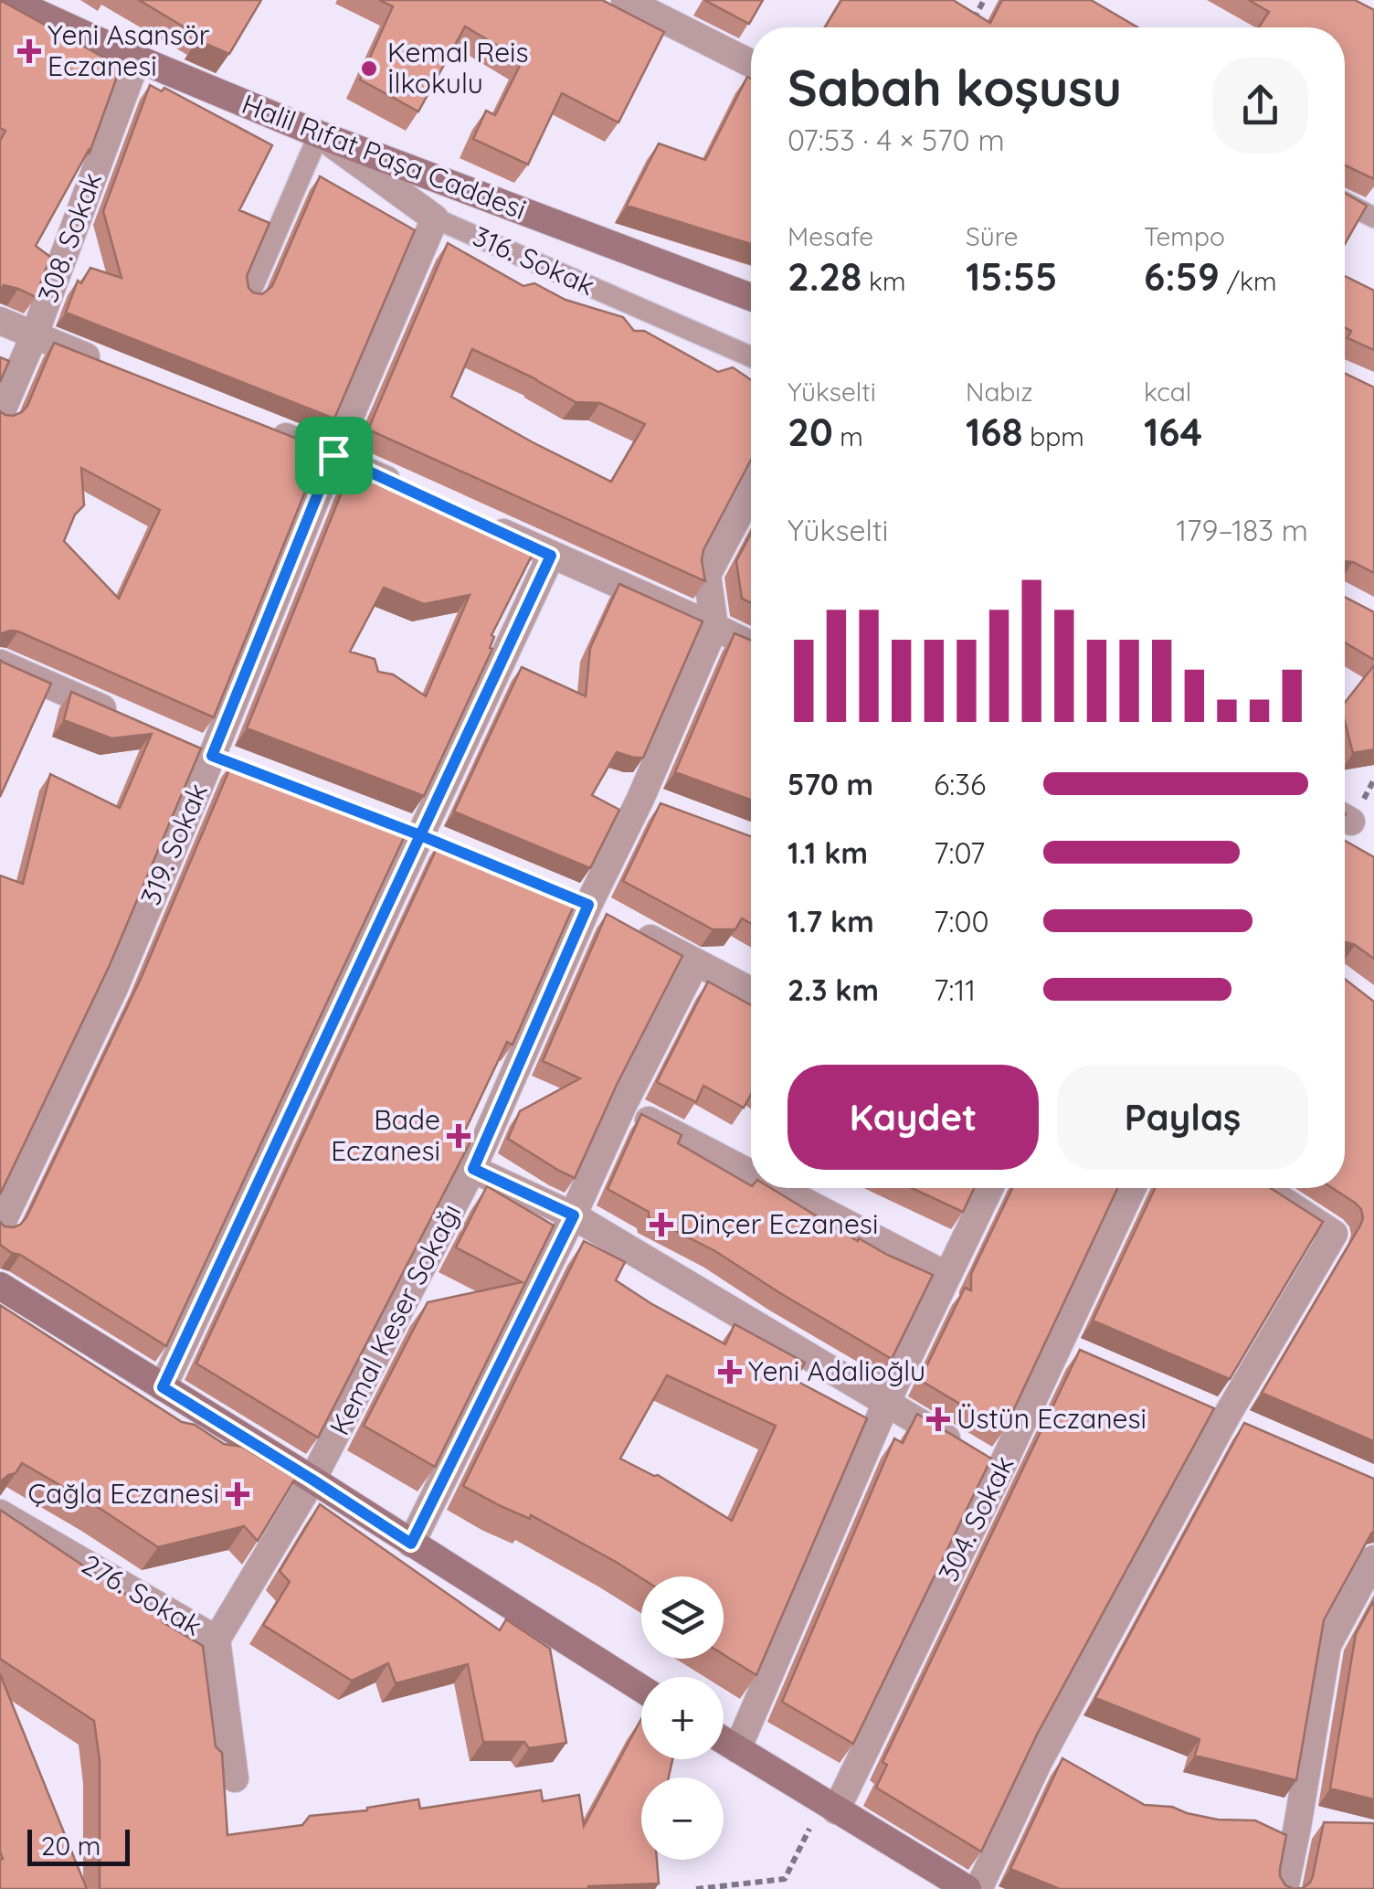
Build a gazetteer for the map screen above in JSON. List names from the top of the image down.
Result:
{
  "streets": {
    "street": [
      "Halil Rıfat Paşa Caddesi",
      "308. Sokak",
      "316. Sokak",
      "319. Sokak",
      "Kemal Keser Sokağı",
      "304. Sokak",
      "276. Sokak"
    ]
  },
  "crossings": [
    ["Halil Rıfat Paşa Caddesi", "308. Sokak"],
    ["Halil Rıfat Paşa Caddesi", "316. Sokak"],
    ["316. Sokak", "319. Sokak"],
    ["Kemal Keser Sokağı", "276. Sokak"]
  ],
  "places": {
    "health": [
      "Yeni Asansör Eczanesi",
      "Bade Eczanesi",
      "Dinçer Eczanesi",
      "Yeni Adalioğlu",
      "Üstün Eczanesi",
      "Çağla Eczanesi"
    ],
    "other": ["Kemal Reis İlkokulu"]
  },
  "scale_bar": "20 m",
  "page": {
    "heading": ["Sabah koşusu", "07:53 · 4 × 570 m"],
    "stats": [
      ["Mesafe", "2.28 km"],
      ["Süre", "15:55"],
      ["Tempo", "6:59 /km"],
      ["Yükselti", "20 m"],
      ["Nabız", "168 bpm"],
      ["kcal", "164"]
    ],
    "chart": ["Yükselti", "179–183 m"],
    "list": [
      {
        "name": "570 m",
        "note": "6:36"
      },
      {
        "name": "1.1 km",
        "note": "7:07"
      },
      {
        "name": "1.7 km",
        "note": "7:00"
      },
      {
        "name": "2.3 km",
        "note": "7:11"
      }
    ],
    "buttons": ["Kaydet", "Paylaş"],
    "map_buttons": ["+", "−"],
    "scale": "20 m"
  }
}
